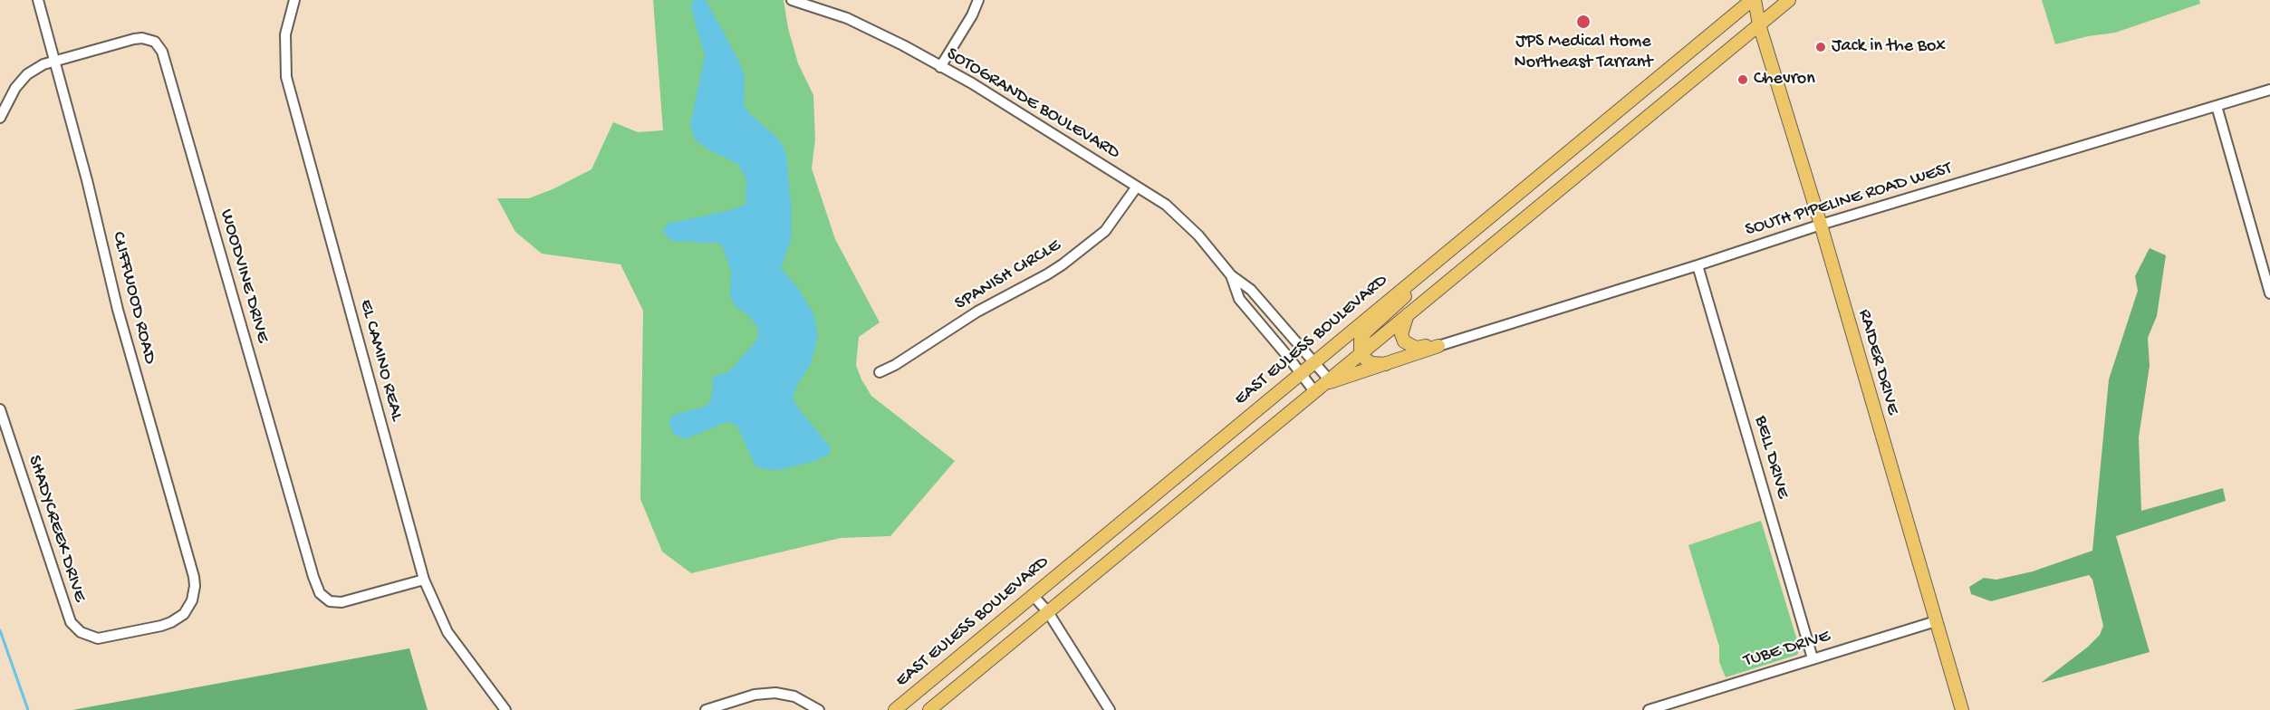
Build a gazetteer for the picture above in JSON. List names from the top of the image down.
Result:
{
  "streets": {
    "main road": ["EAST EULESS BOULEVARD", "RAIDER DRIVE"],
    "street": [
      "SOTOGRANDE BOULEVARD",
      "SOUTH PIPELINE ROAD WEST",
      "SPANISH CIRCLE",
      "WOODVINE DRIVE",
      "CLIFFWOOD ROAD",
      "EL CAMINO REAL",
      "BELL DRIVE",
      "SHADYCREEK DRIVE",
      "TUBE DRIVE"
    ]
  },
  "crossings": [
    ["SOTOGRANDE BOULEVARD", "SPANISH CIRCLE"],
    ["SOTOGRANDE BOULEVARD", "EAST EULESS BOULEVARD"],
    ["SOUTH PIPELINE ROAD WEST", "RAIDER DRIVE"],
    ["SOUTH PIPELINE ROAD WEST", "BELL DRIVE"],
    ["WOODVINE DRIVE", "CLIFFWOOD ROAD"],
    ["WOODVINE DRIVE", "EL CAMINO REAL"],
    ["CLIFFWOOD ROAD", "SHADYCREEK DRIVE"],
    ["EAST EULESS BOULEVARD", "RAIDER DRIVE"],
    ["RAIDER DRIVE", "TUBE DRIVE"],
    ["BELL DRIVE", "TUBE DRIVE"]
  ],
  "places": ["JPS Medical Home Northeast Tarrant", "Jack in the Box", "Chevron"]
}
